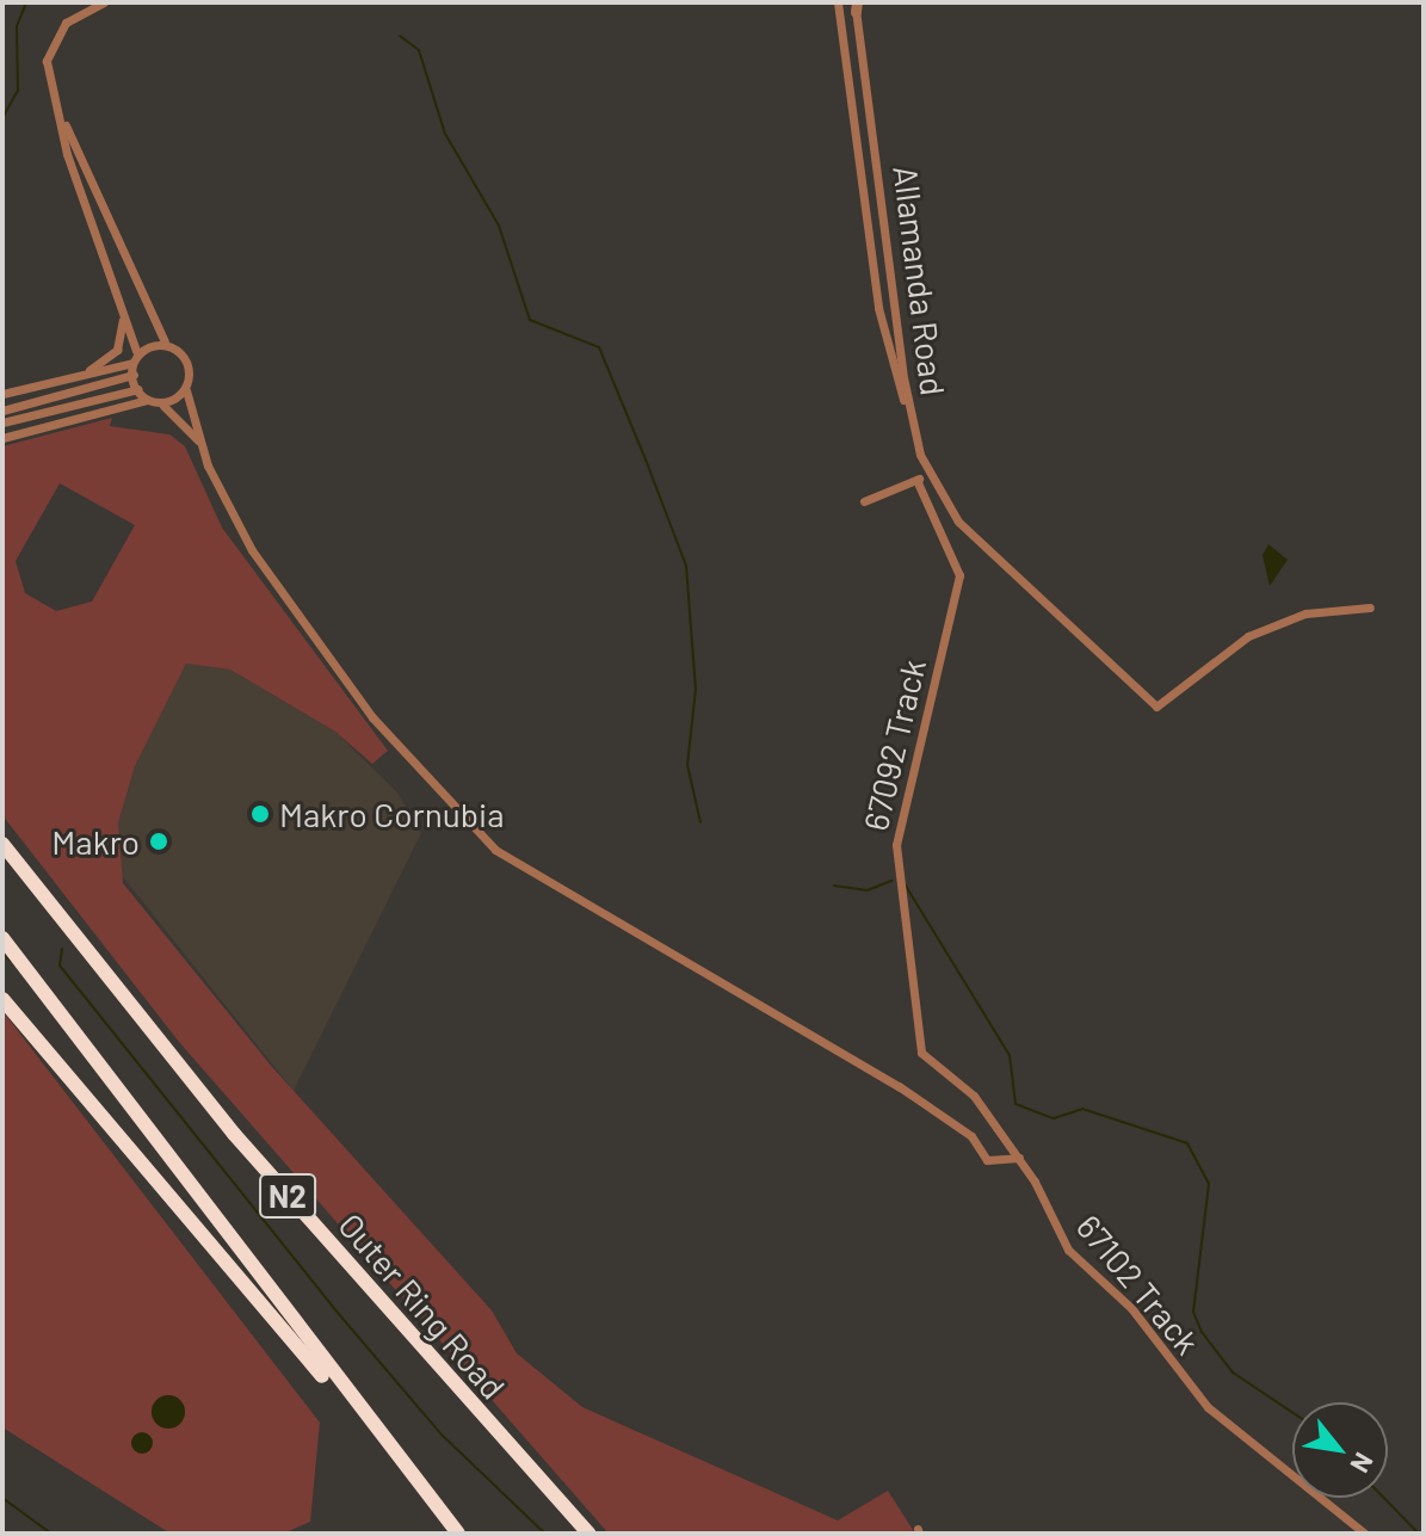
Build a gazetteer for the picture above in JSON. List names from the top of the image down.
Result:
{
  "streets": {
    "highway": ["N2", "Outer Ring Road"],
    "street": ["Allamanda Road", "67092 Track", "67102 Track"]
  },
  "crossings": [
    ["67092 Track", "67102 Track"]
  ],
  "places": ["Makro Cornubia", "Makro"],
  "north": "bottom right"
}
